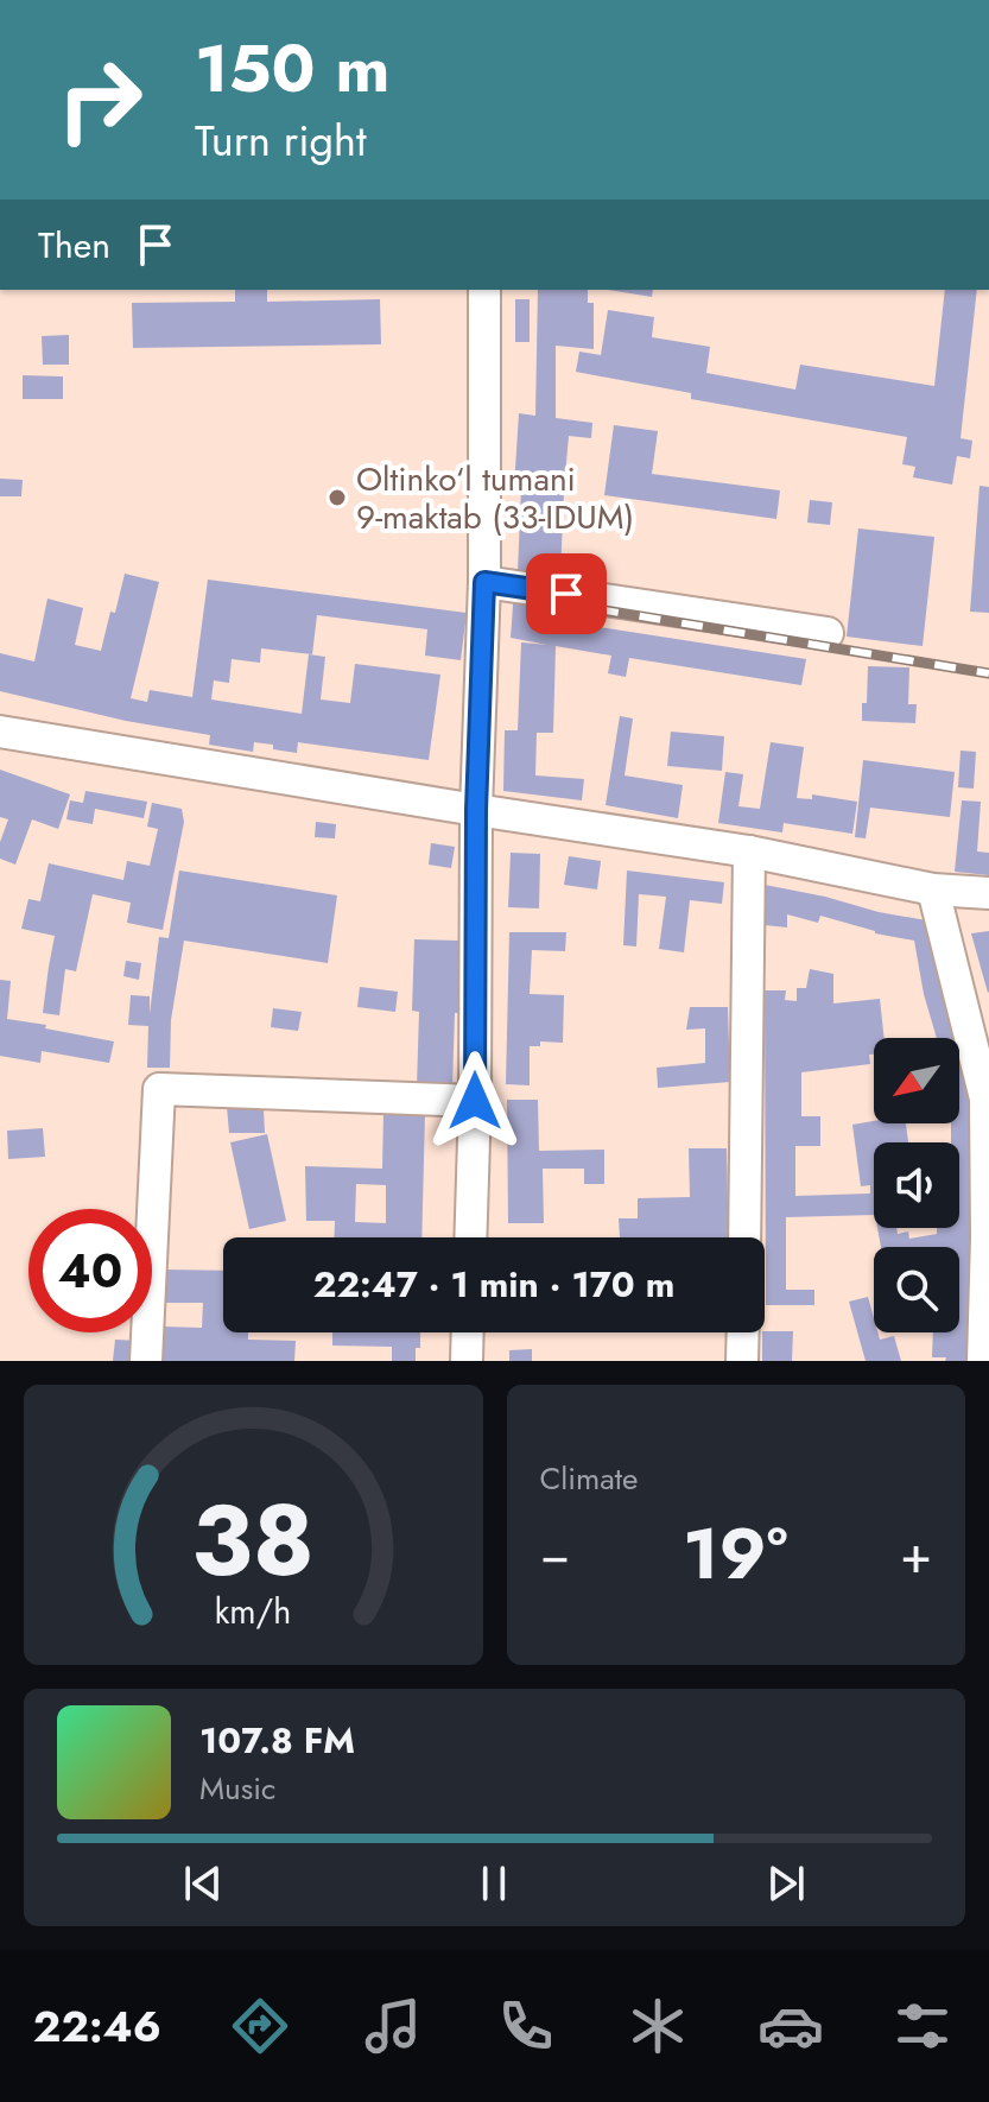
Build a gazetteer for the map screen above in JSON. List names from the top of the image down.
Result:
{
  "places": ["Oltinko‘l tumani 9-maktab (33-IDUM)"],
  "north": "bottom left",
  "page": {
    "turn": ["150 m", "Turn right"],
    "then": "Then",
    "limit": "40",
    "trip": "22:47 · 1 min · 170 m",
    "tile": "Climate",
    "heat": ["−", "19°", "+"],
    "song": ["107.8 FM", "Music"],
    "tabs": "22:46",
    "gauge": ["38", "km/h"]
  }
}
